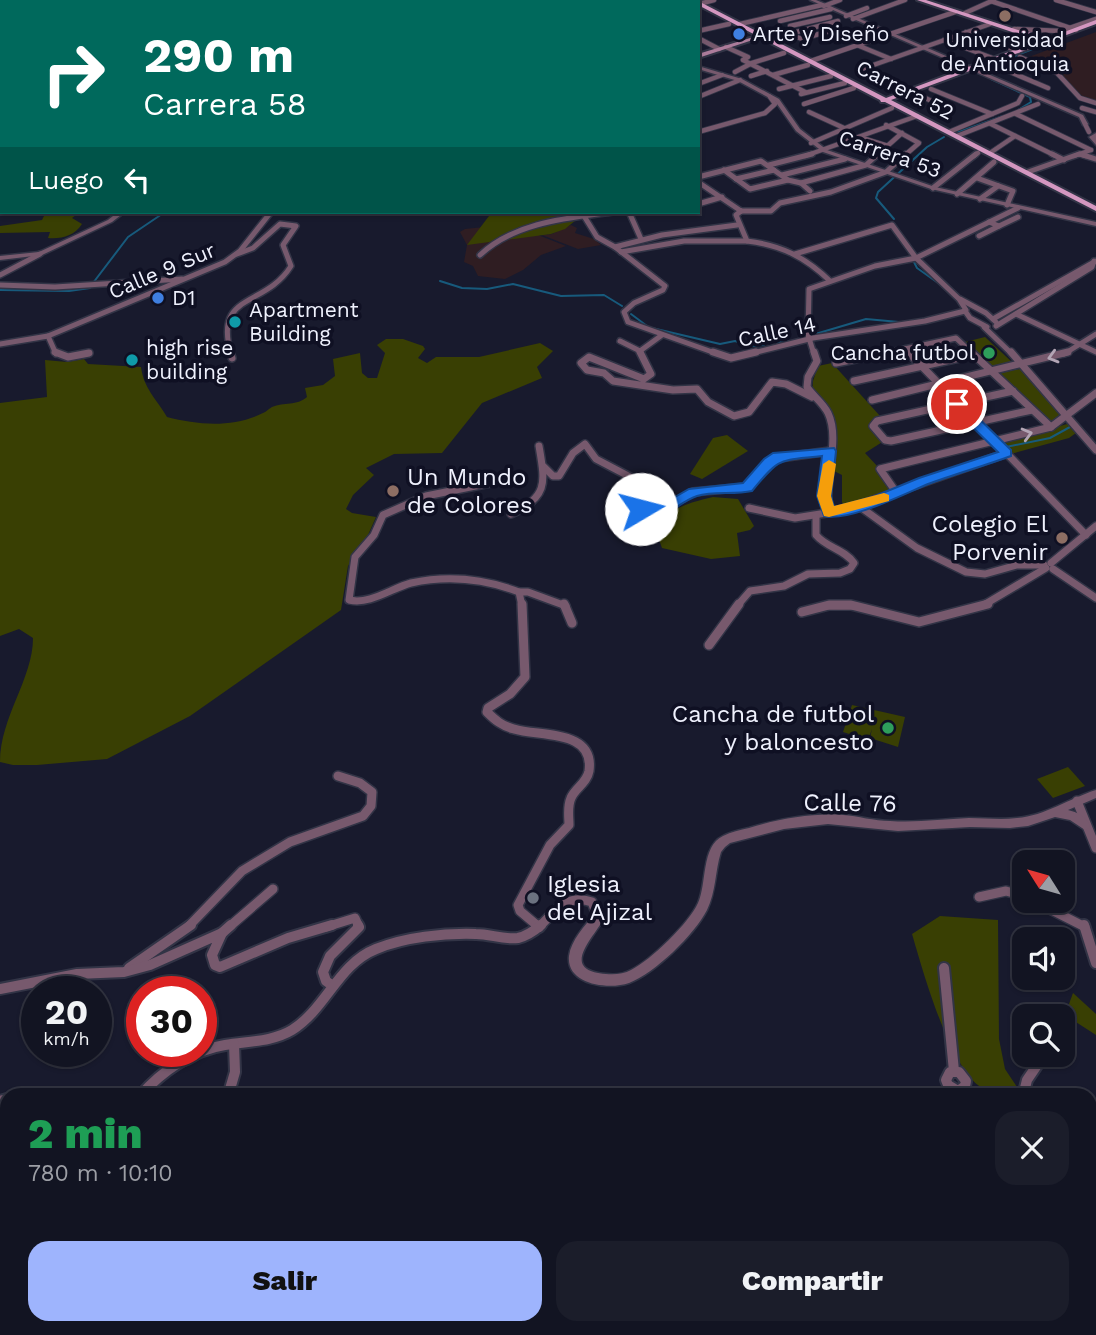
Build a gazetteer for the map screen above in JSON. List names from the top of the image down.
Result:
{
  "streets": {
    "main road": ["Carrera 52"],
    "street": [
      "Carrera 53",
      "Calle 9 Sur",
      "Calle 14",
      "Calle 76"
    ]
  },
  "places": [
    "Universidad de Antioquia",
    "Arte y Diseño",
    "D1",
    "Apartment Building",
    "Cancha futbol",
    "high rise building",
    "Un Mundo de Colores",
    "Colegio El Porvenir",
    "Cancha de futbol y baloncesto",
    "Iglesia del Ajizal"
  ],
  "north": "top left",
  "page": {
    "turn": ["290 m", "Carrera 58"],
    "then": "Luego",
    "speed": "20 km/h",
    "limit": "30",
    "heading": ["2 min", "780 m · 10:10"],
    "buttons": ["Salir", "Compartir"]
  }
}
